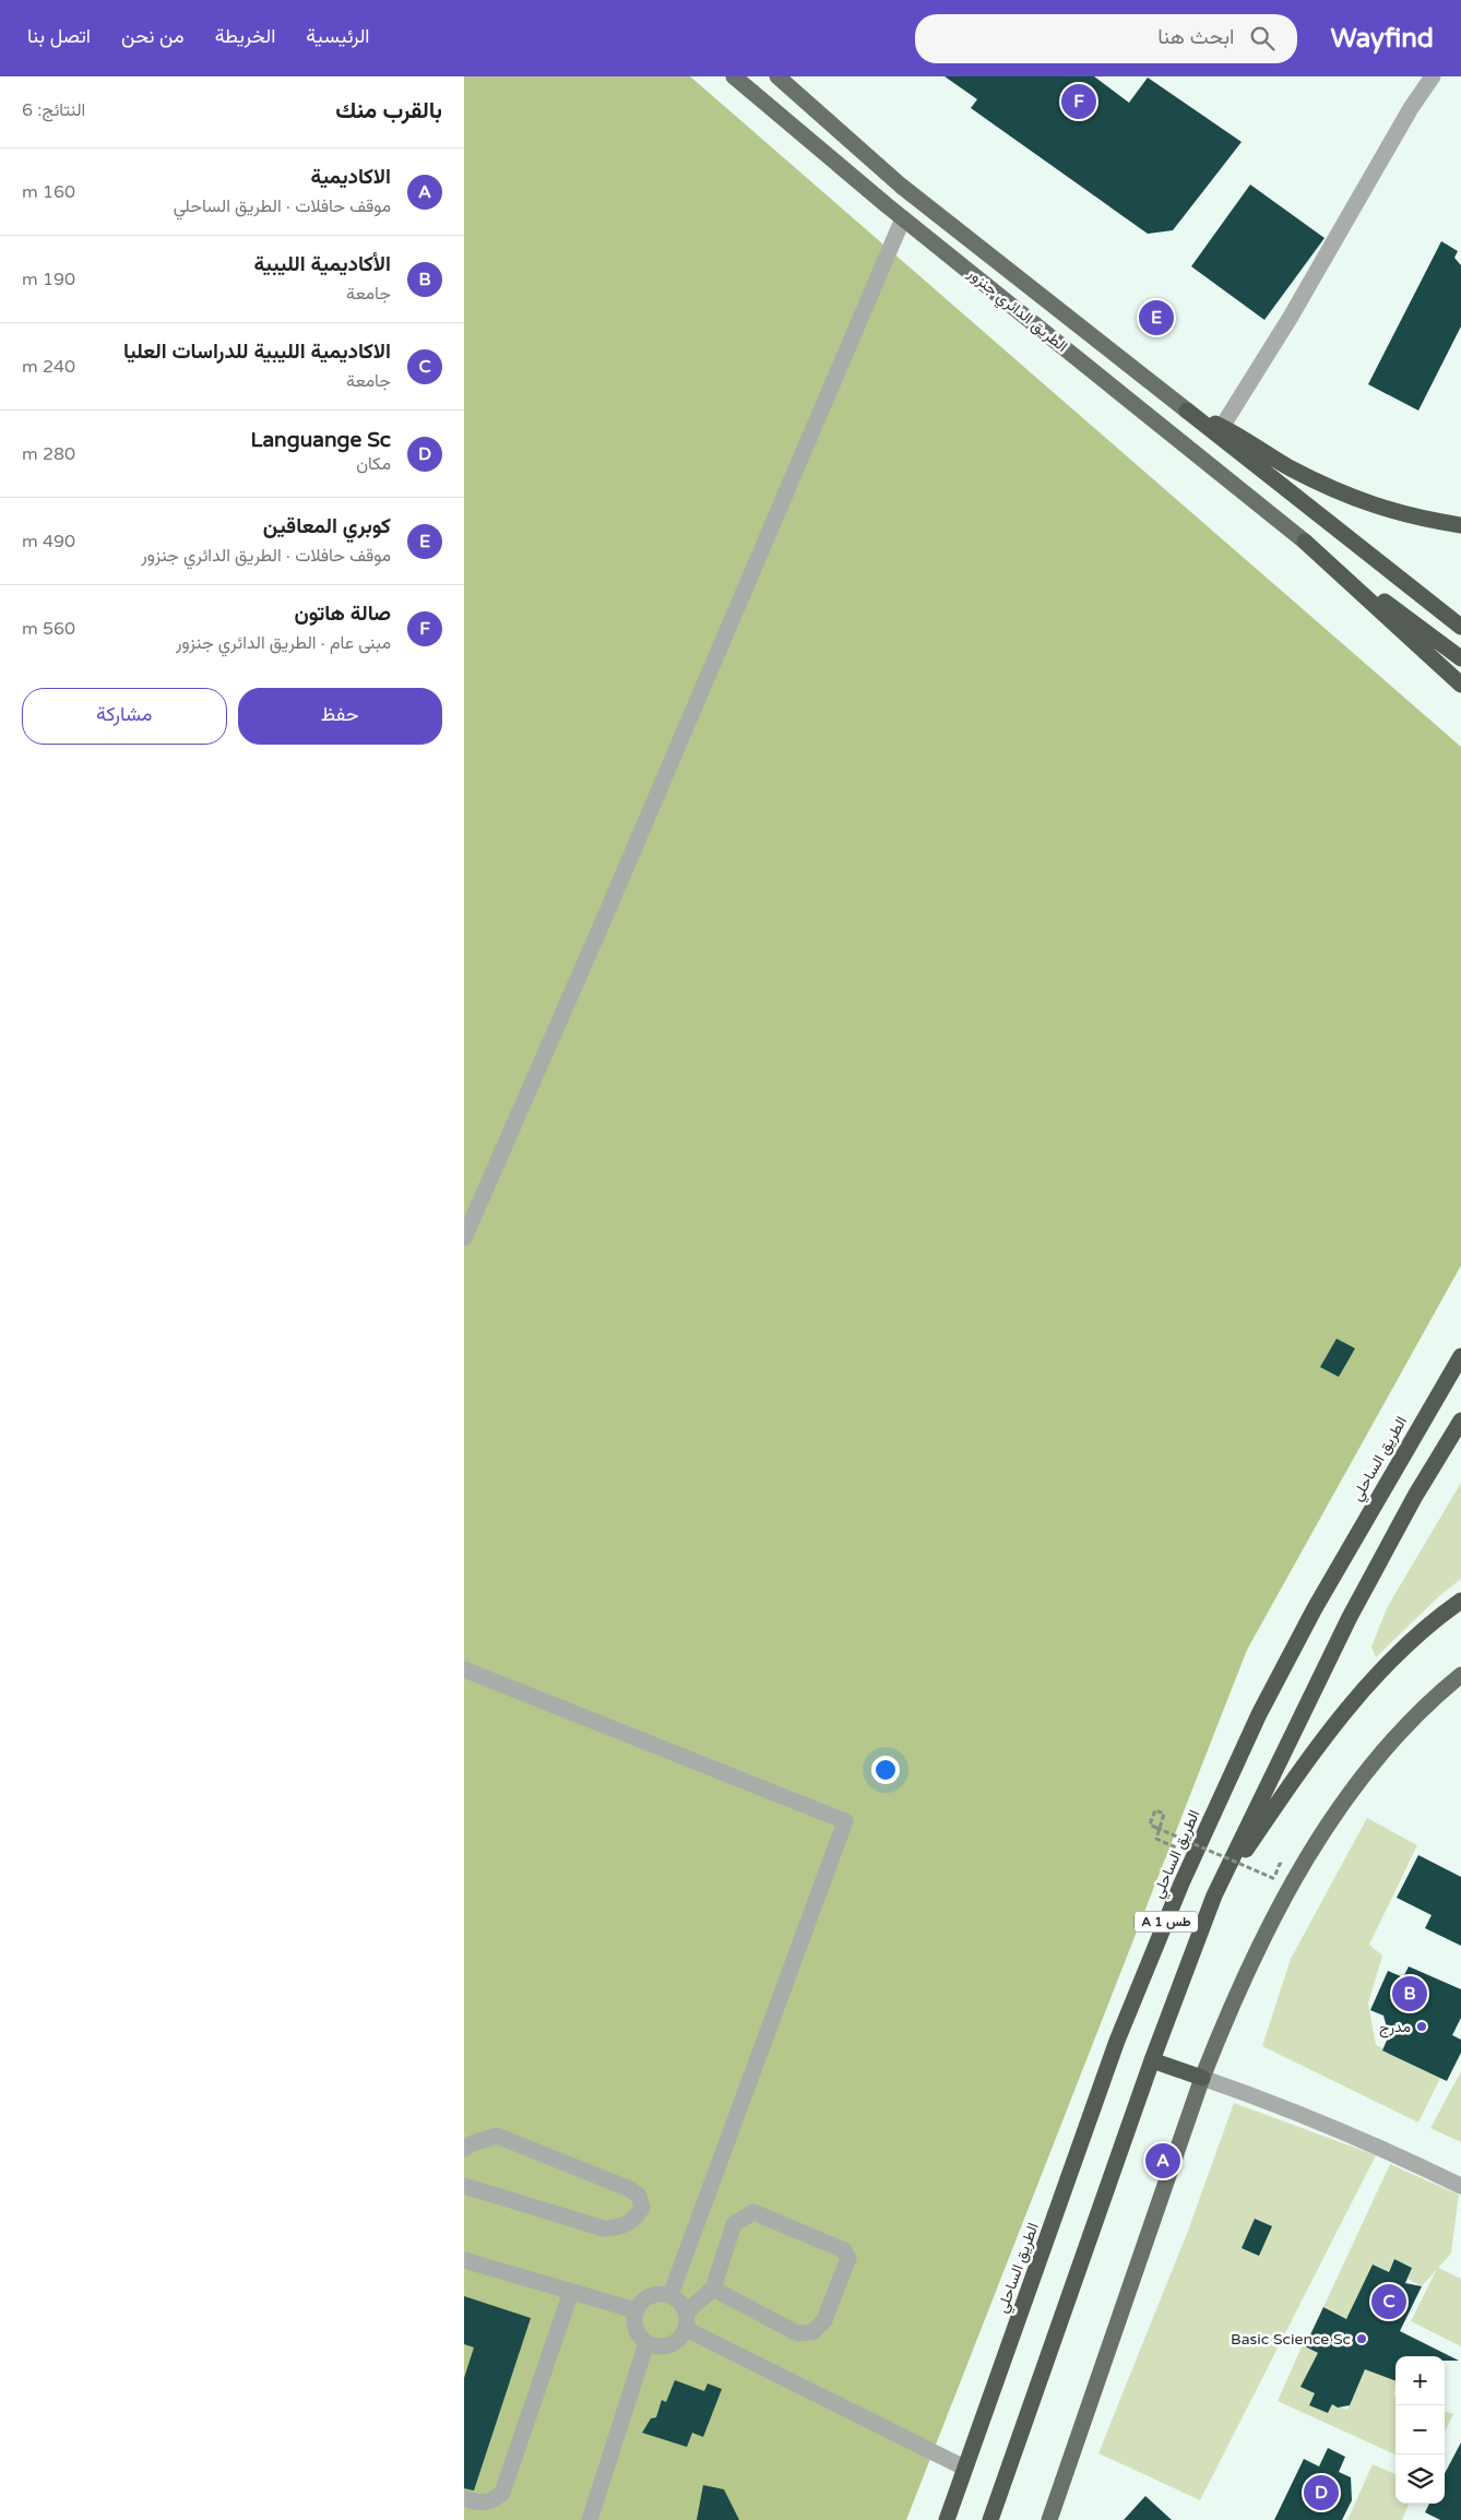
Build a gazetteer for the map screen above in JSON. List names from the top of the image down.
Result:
{
  "streets": {
    "highway": ["الطريق الساحلي", "A 1 طس"],
    "main road": ["الطريق الدائري جنزور"]
  },
  "places": ["مدرج", "Basic Science Sc"],
  "page": {
    "header": "Wayfind",
    "search": "ابحث هنا",
    "nav": [
      "الرئيسية",
      "الخريطة",
      "من نحن",
      "اتصل بنا"
    ],
    "heading": ["بالقرب منك", "النتائج: 6"],
    "pins": [
      "F",
      "E",
      "B",
      "A",
      "C",
      "D"
    ],
    "list": [
      {
        "mark": "A",
        "name": "الاكاديمية",
        "note": "موقف حافلات · الطريق الساحلي",
        "value": "160 m"
      },
      {
        "mark": "B",
        "name": "الأكاديمية الليبية",
        "note": "جامعة",
        "value": "190 m"
      },
      {
        "mark": "C",
        "name": "الاكاديمية الليبية للدراسات العليا",
        "note": "جامعة",
        "value": "240 m"
      },
      {
        "mark": "D",
        "name": "Languange Sc",
        "note": "مكان",
        "value": "280 m"
      },
      {
        "mark": "E",
        "name": "كوبري المعاقين",
        "note": "موقف حافلات · الطريق الدائري جنزور",
        "value": "490 m"
      },
      {
        "mark": "F",
        "name": "صالة هاتون",
        "note": "مبنى عام · الطريق الدائري جنزور",
        "value": "560 m"
      }
    ],
    "buttons": ["حفظ", "مشاركة"],
    "map_buttons": ["+", "−"]
  }
}
